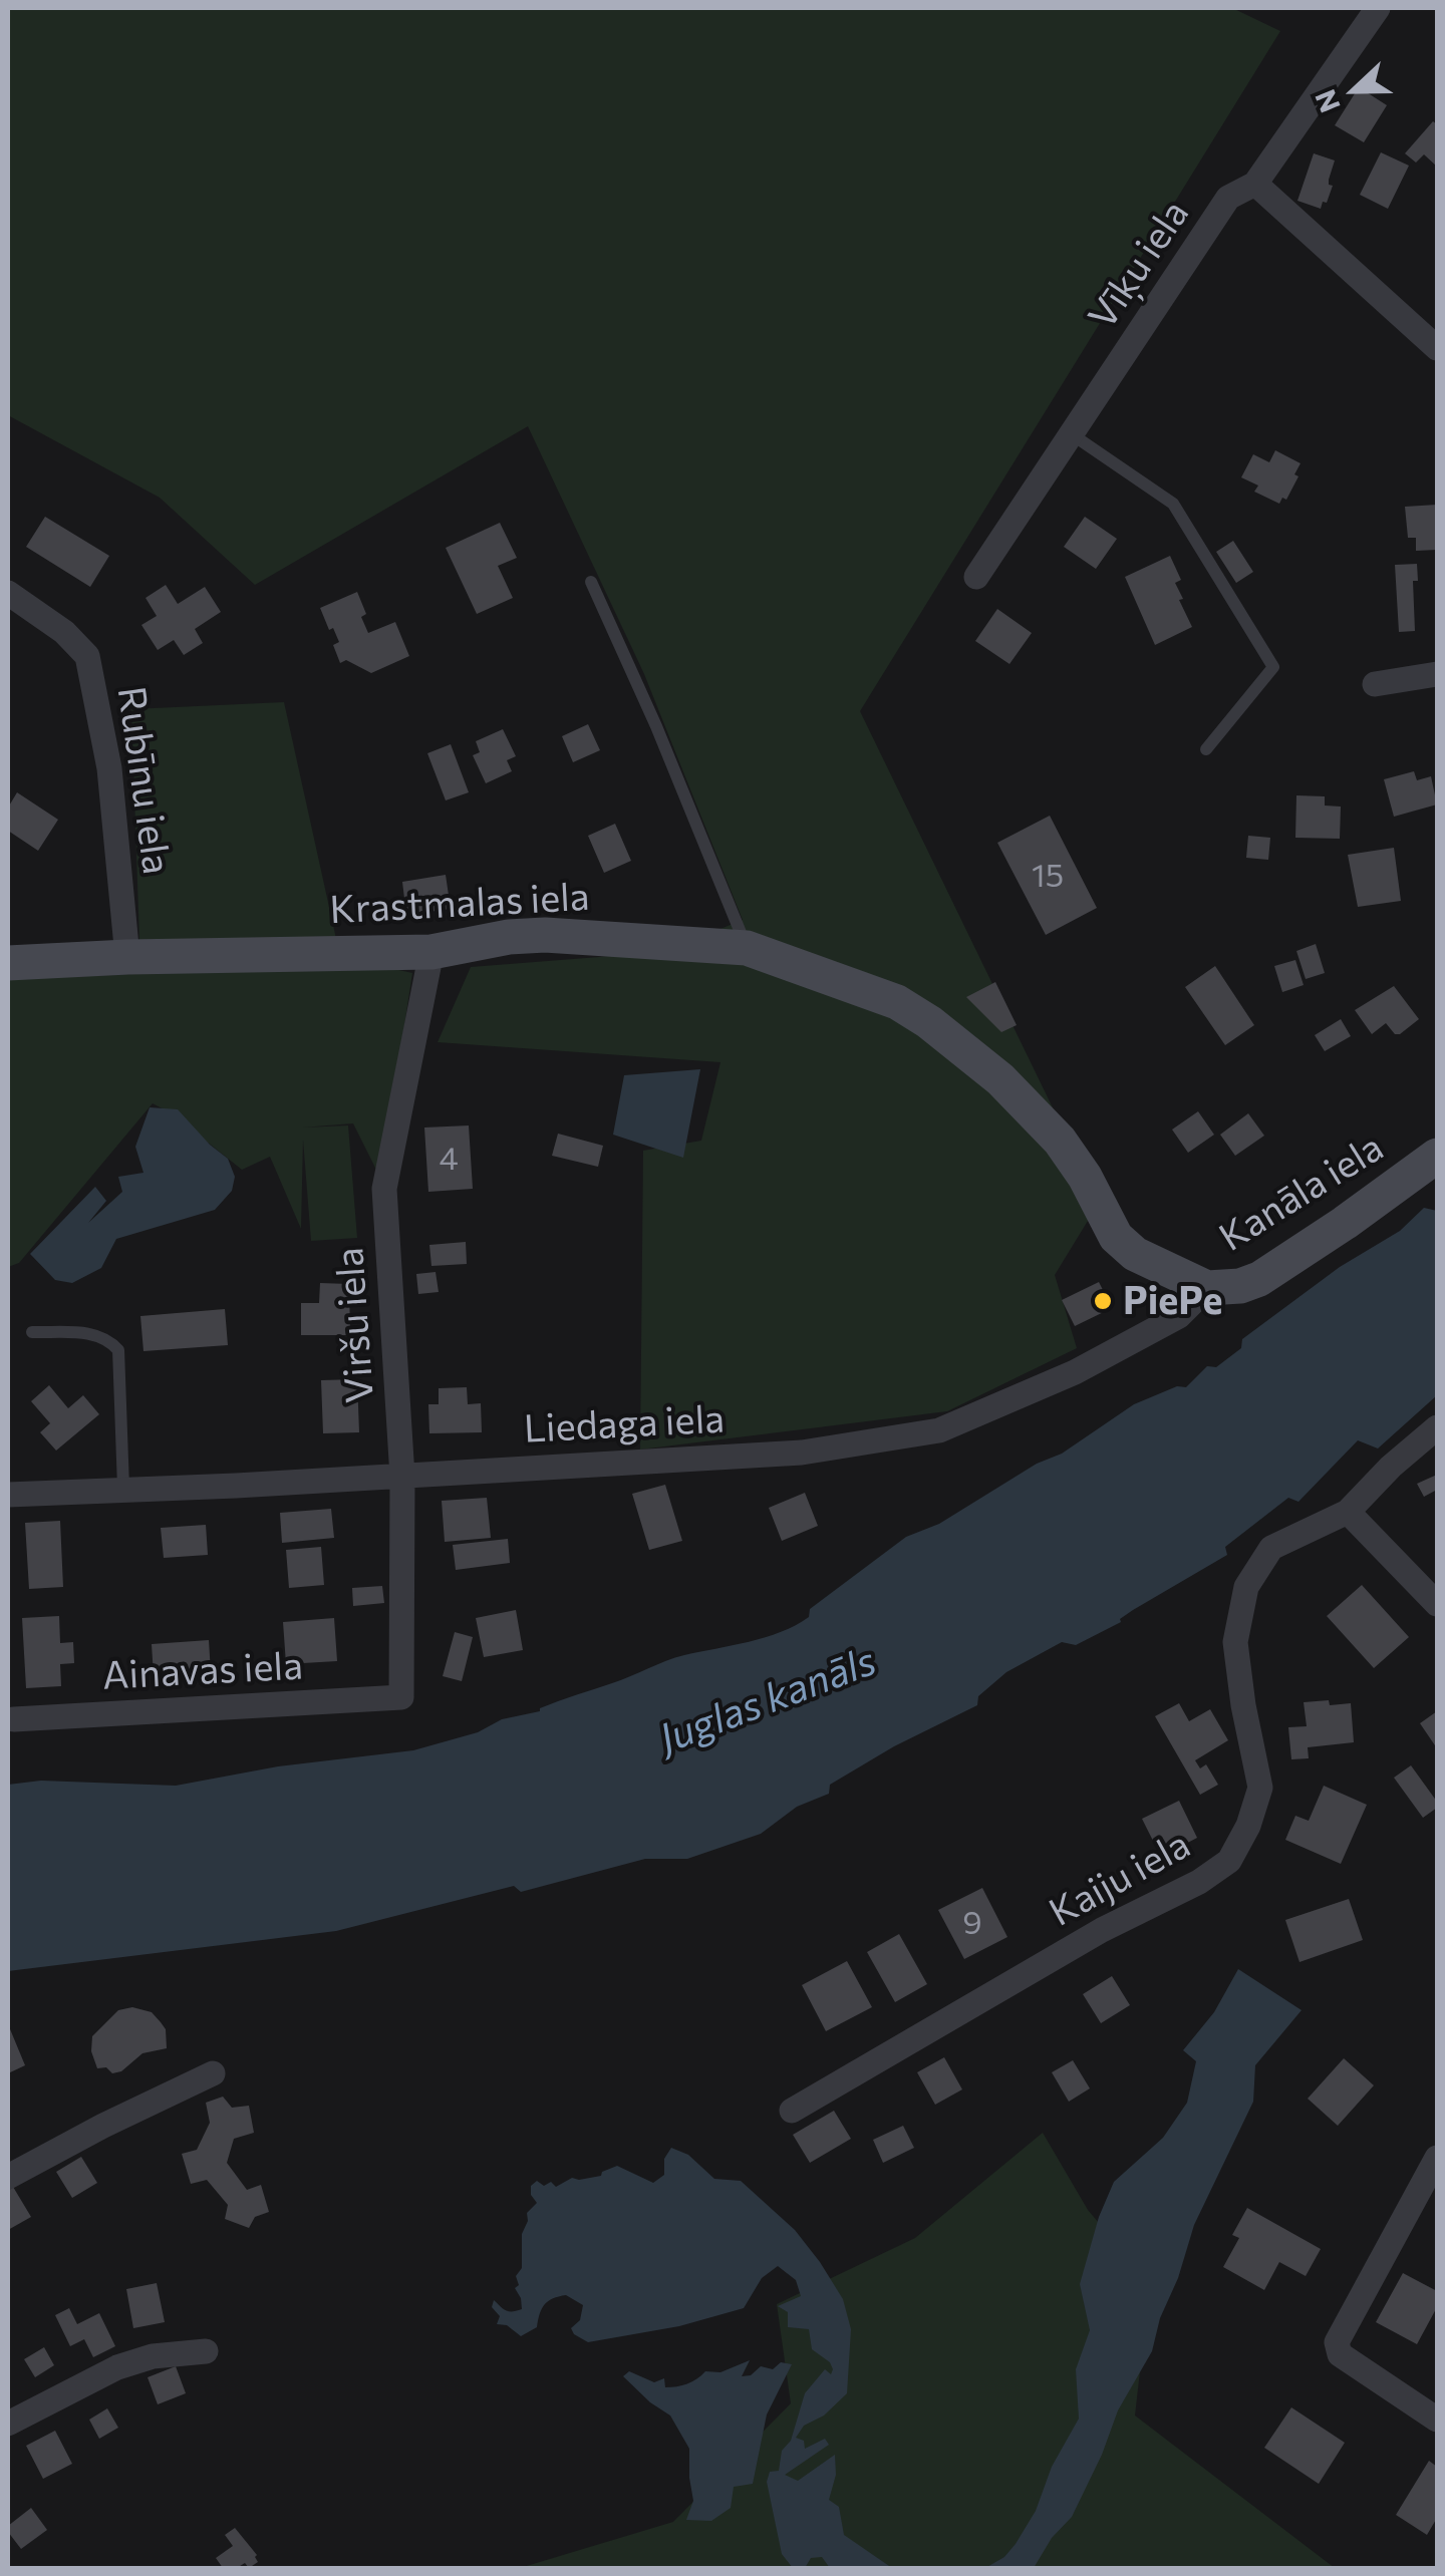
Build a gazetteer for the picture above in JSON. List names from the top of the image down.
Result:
{
  "streets": {
    "street": [
      "Vīķu iela",
      "Rubīnu iela",
      "Krastmalas iela",
      "Kanāla iela",
      "Viršu iela",
      "Liedaga iela",
      "Ainavas iela",
      "Kaiju iela"
    ]
  },
  "crossings": [
    ["Rubīnu iela", "Krastmalas iela"],
    ["Krastmalas iela", "Kanāla iela"],
    ["Krastmalas iela", "Viršu iela"],
    ["Krastmalas iela", "Liedaga iela"],
    ["Kanāla iela", "Liedaga iela"],
    ["Viršu iela", "Liedaga iela"],
    ["Viršu iela", "Ainavas iela"]
  ],
  "water": ["Juglas kanāls"],
  "places": ["PiePe"],
  "house_numbers": ["15", "4", "9"],
  "north": "left"
}
